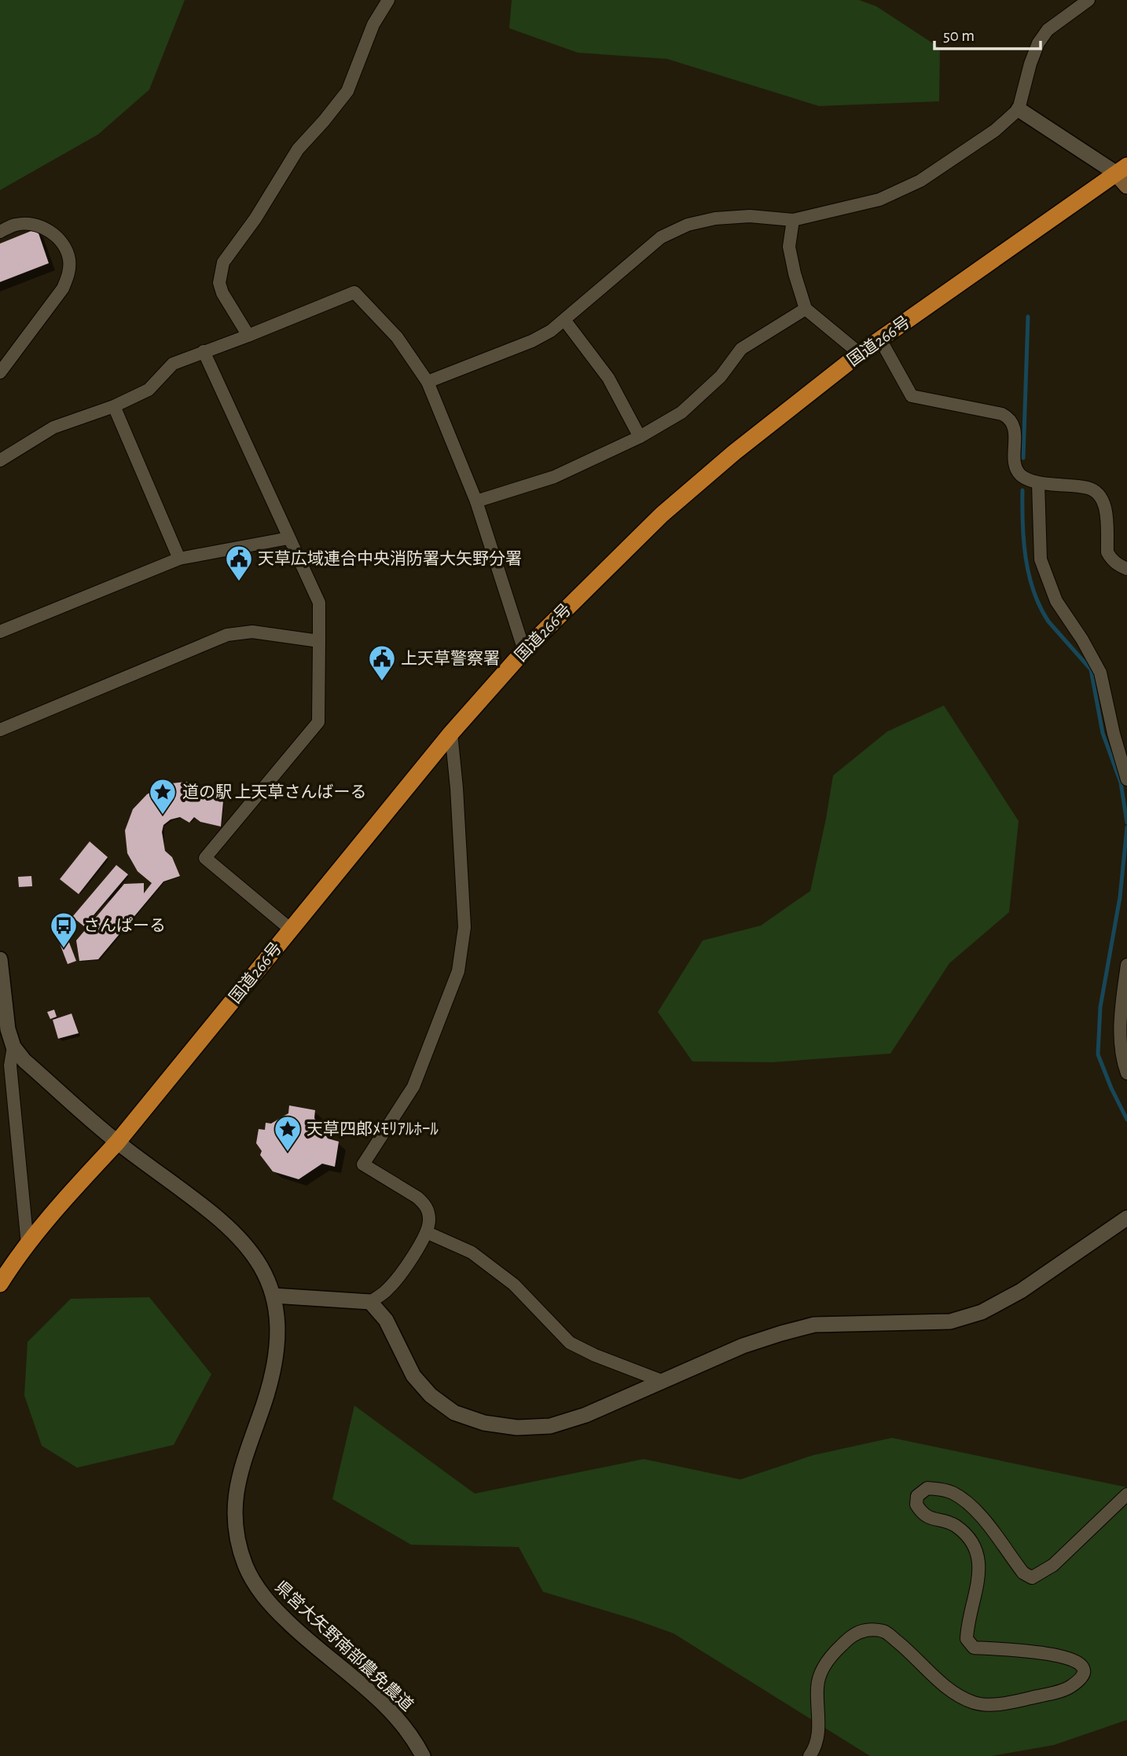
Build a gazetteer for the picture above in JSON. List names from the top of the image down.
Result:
{
  "streets": {
    "highway": ["国道266号"],
    "street": ["県営大矢野南部農免農道"]
  },
  "crossings": [
    ["国道266号", "県営大矢野南部農免農道"]
  ],
  "places": {
    "public building": ["天草広域連合中央消防署大矢野分署", "上天草警察署"],
    "place": ["道の駅 上天草さんばーる", "天草四郎ﾒﾓﾘｱﾙﾎｰﾙ"],
    "bus stop": ["さんぱーる"]
  },
  "scale_bar": "50 m"
}
